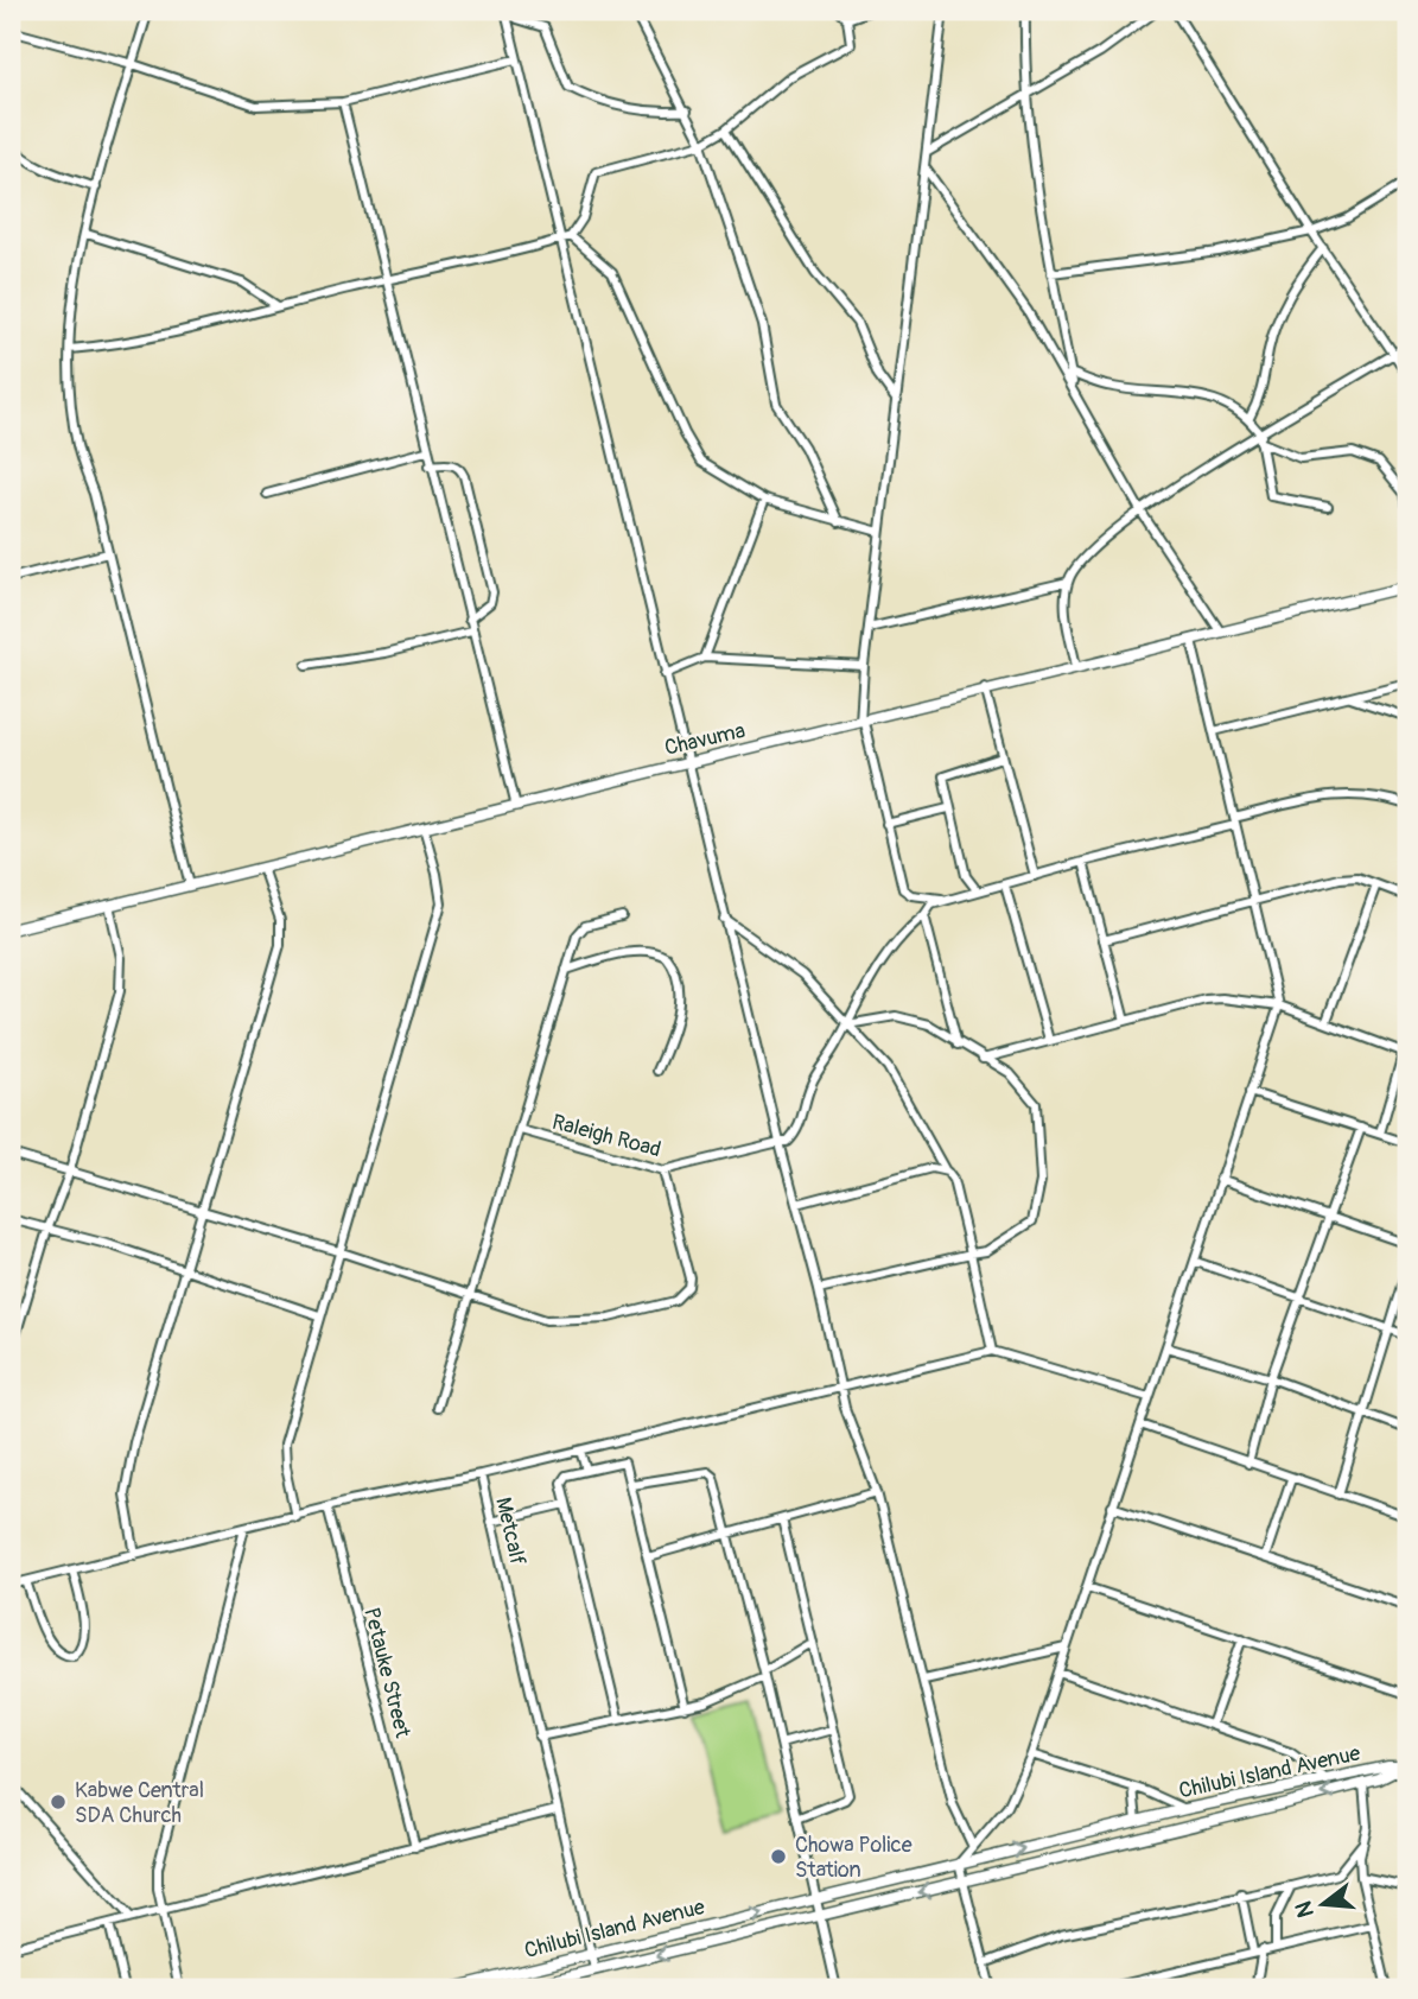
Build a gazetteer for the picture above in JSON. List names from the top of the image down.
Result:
{
  "streets": {
    "street": [
      "Chavuma",
      "Raleigh Road",
      "Metcalf",
      "Petauke Street",
      "Chilubi Island Avenue"
    ]
  },
  "crossings": [
    ["Metcalf", "Petauke Street"],
    ["Metcalf", "Chilubi Island Avenue"]
  ],
  "places": ["Kabwe Central SDA Church", "Chowa Police Station"],
  "north": "left"
}
